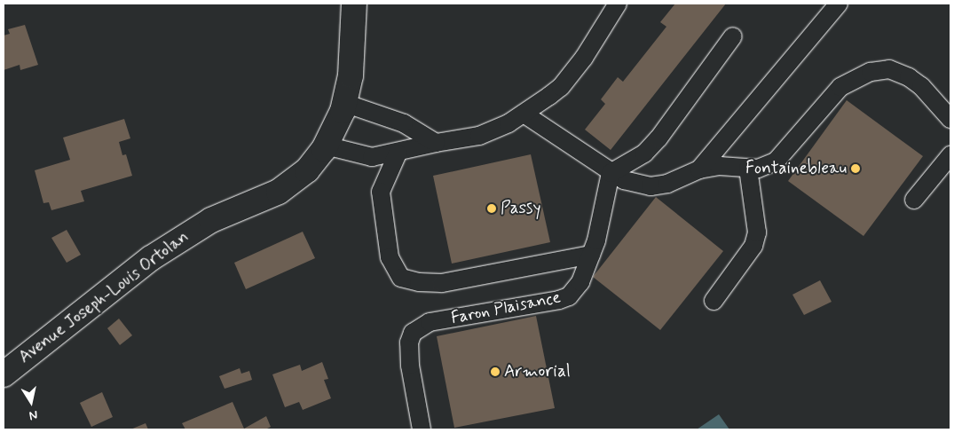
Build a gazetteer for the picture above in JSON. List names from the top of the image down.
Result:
{
  "streets": {
    "street": ["Avenue Joseph-Louis Ortolan"],
    "lane": ["Faron Plaisance"]
  },
  "places": ["Fontainebleau", "Passy", "Armorial"],
  "north": "bottom"
}
